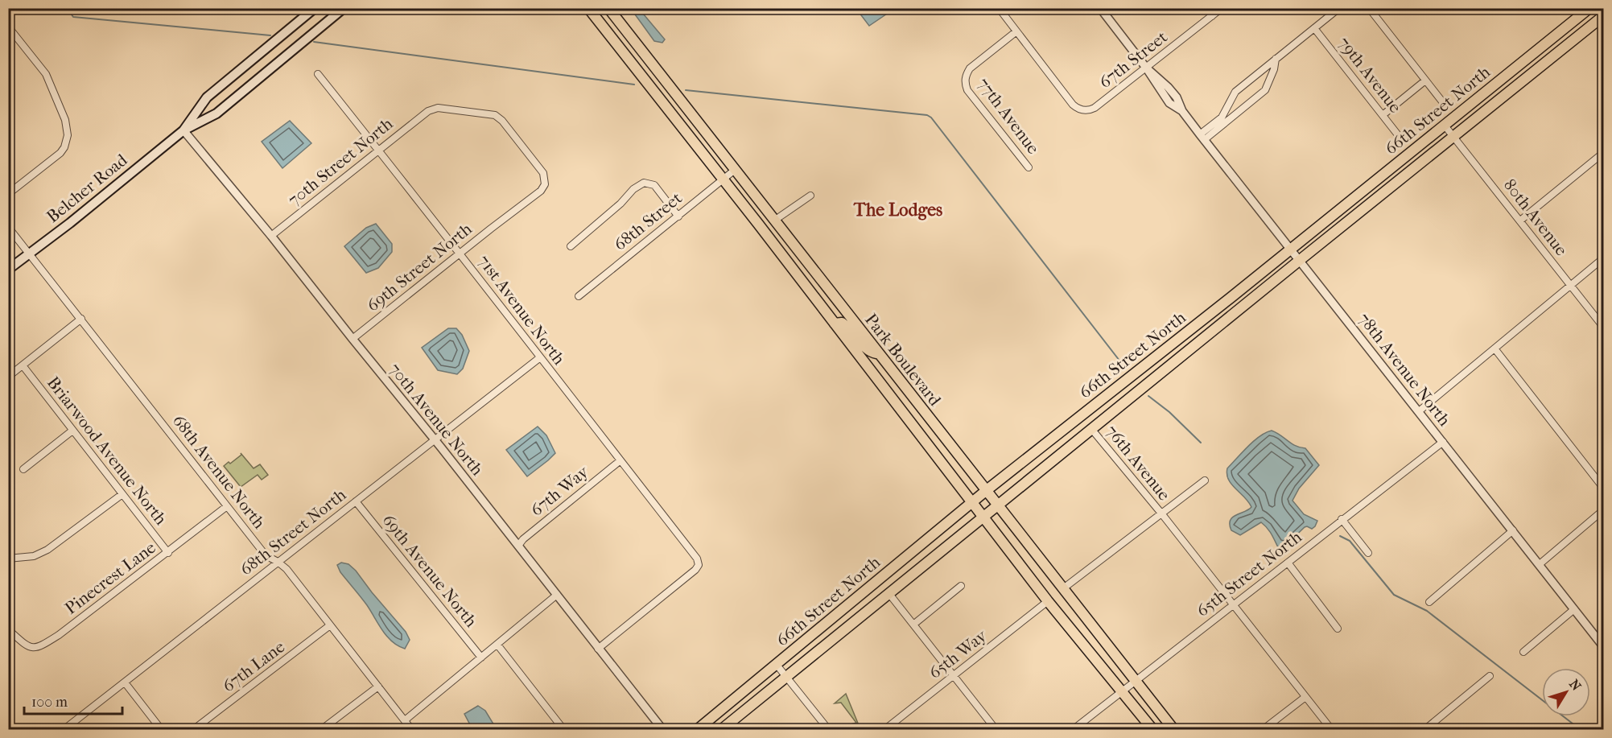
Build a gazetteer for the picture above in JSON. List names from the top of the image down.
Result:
{
  "streets": {
    "main road": ["66th Street North", "Belcher Road", "Park Boulevard"],
    "street": [
      "67th Street",
      "79th Avenue",
      "77th Avenue",
      "70th Street North",
      "80th Avenue",
      "68th Street",
      "69th Street North",
      "71st Avenue North",
      "78th Avenue North",
      "70th Avenue North",
      "Briarwood Avenue North",
      "76th Avenue",
      "68th Avenue North",
      "67th Way",
      "68th Street North",
      "69th Avenue North",
      "65th Street North",
      "Pinecrest Lane",
      "65th Way",
      "67th Lane"
    ]
  },
  "crossings": [
    ["67th Street", "77th Avenue"],
    ["67th Street", "78th Avenue North"],
    ["66th Street North", "80th Avenue"],
    ["66th Street North", "Park Boulevard"],
    ["66th Street North", "78th Avenue North"],
    ["66th Street North", "76th Avenue"],
    ["70th Street North", "69th Street North"],
    ["70th Street North", "71st Avenue North"],
    ["70th Street North", "70th Avenue North"],
    ["Belcher Road", "70th Avenue North"],
    ["Belcher Road", "68th Avenue North"],
    ["68th Street", "Park Boulevard"],
    ["69th Street North", "71st Avenue North"],
    ["69th Street North", "70th Avenue North"],
    ["71st Avenue North", "70th Avenue North"],
    ["71st Avenue North", "67th Way"],
    ["71st Avenue North", "68th Street North"],
    ["Park Boulevard", "65th Street North"],
    ["Park Boulevard", "65th Way"],
    ["78th Avenue North", "65th Street North"],
    ["70th Avenue North", "67th Way"],
    ["70th Avenue North", "68th Street North"],
    ["Briarwood Avenue North", "Pinecrest Lane"],
    ["76th Avenue", "65th Street North"],
    ["68th Avenue North", "68th Street North"],
    ["68th Avenue North", "Pinecrest Lane"],
    ["68th Avenue North", "67th Lane"],
    ["68th Street North", "69th Avenue North"]
  ],
  "districts": ["The Lodges"],
  "scale_bar": "100 m",
  "north": "top right"
}
